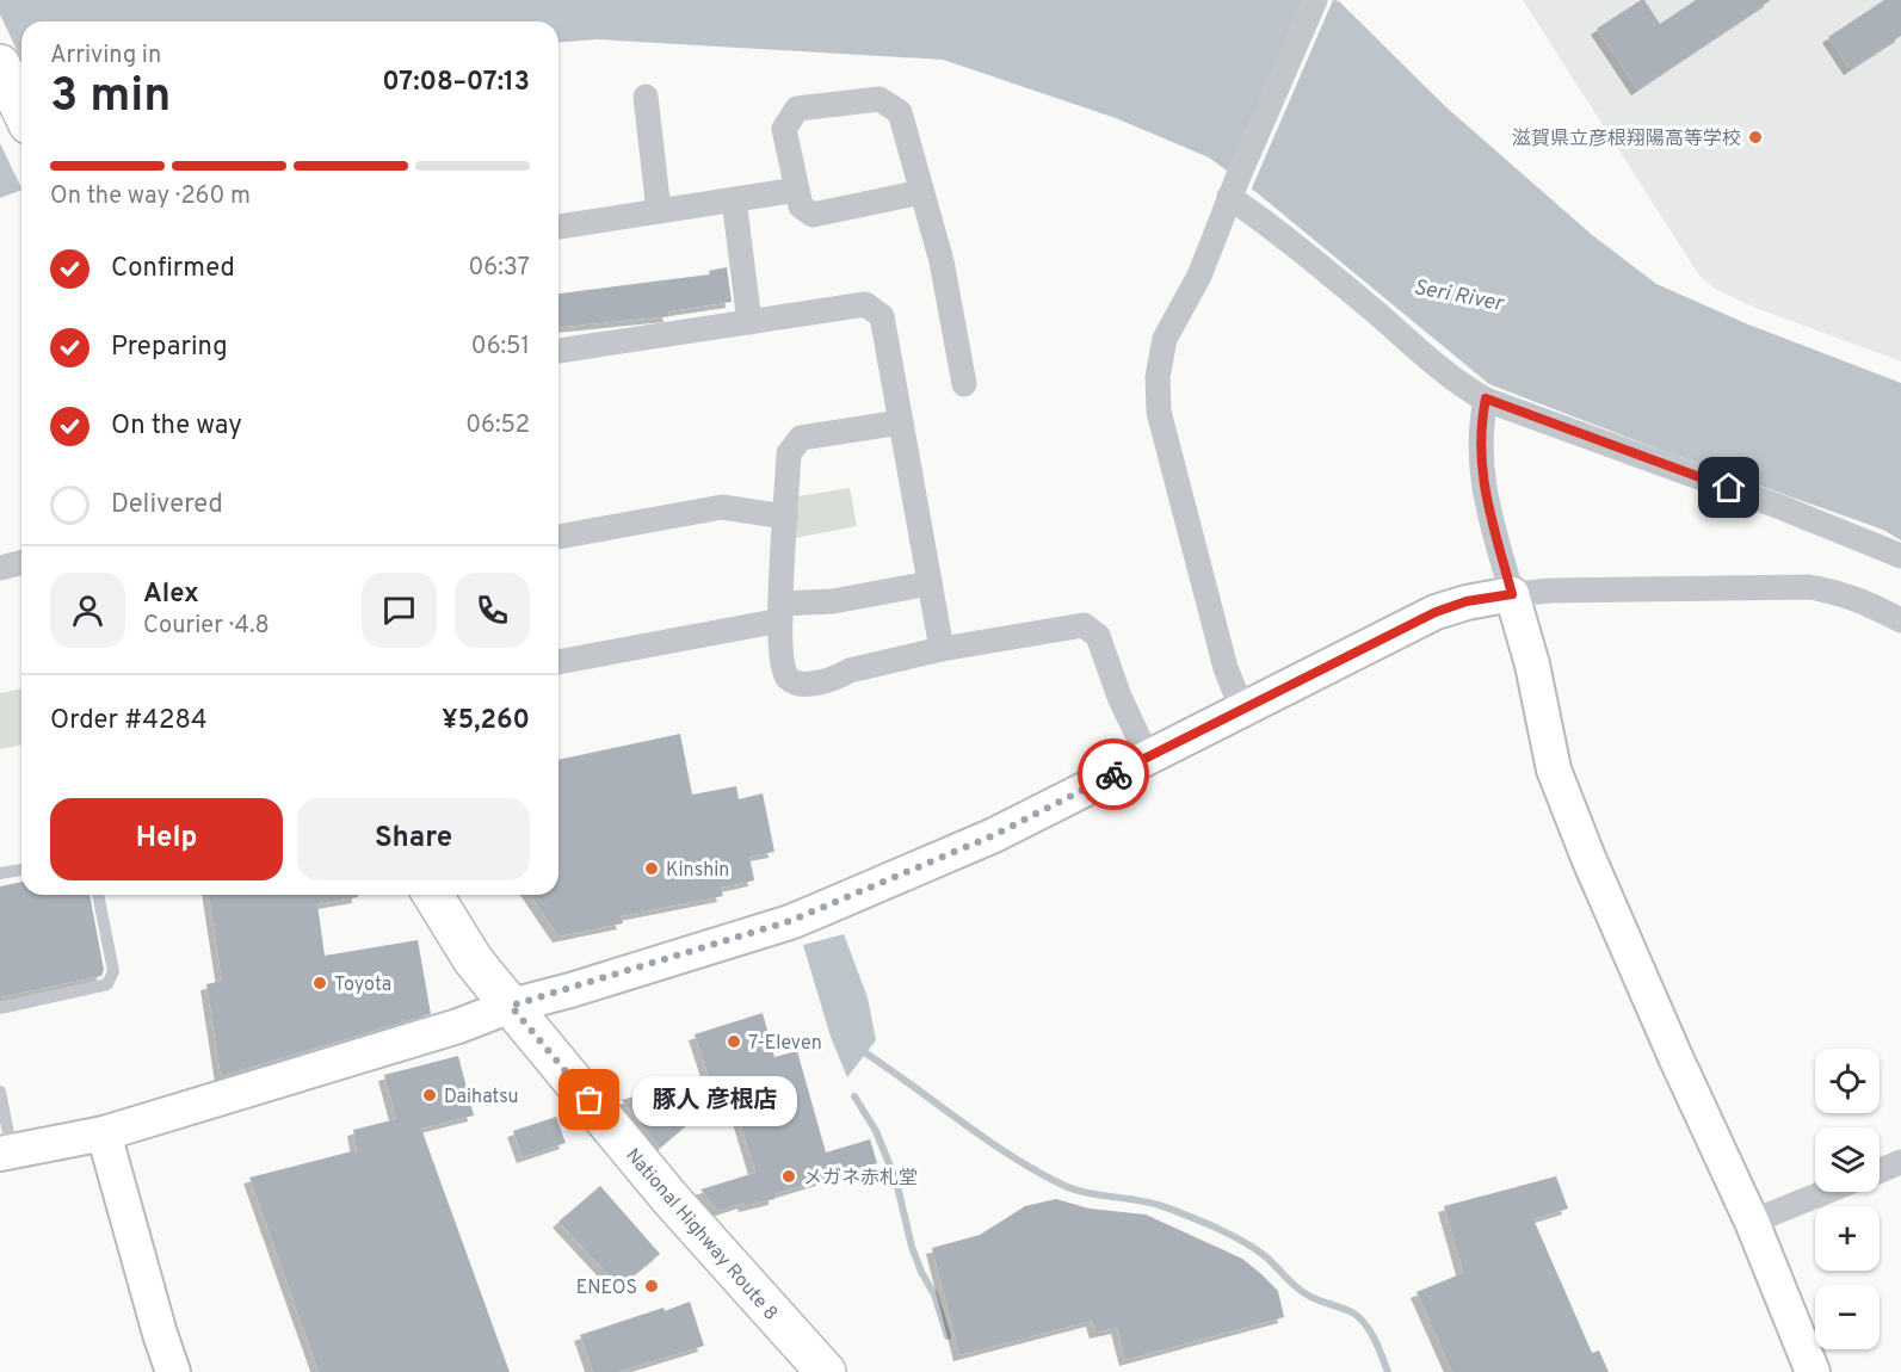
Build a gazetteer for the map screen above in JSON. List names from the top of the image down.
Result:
{
  "streets": {
    "highway": ["National Highway Route 8"]
  },
  "water": ["Seri River"],
  "places": [
    "滋賀県立彦根翔陽高等学校",
    "Kinshin",
    "Toyota",
    "7-Eleven",
    "Daihatsu",
    "豚人 彦根店",
    "メガネ赤札堂",
    "ENEOS"
  ],
  "page": {
    "heading": ["3 min", "Arriving in", "07:08–07:13"],
    "panel": [
      "Alex",
      "Courier · 4.8",
      "Order #4284",
      "¥5,260"
    ],
    "bar": "On the way · 260 m",
    "list": [
      ["Confirmed", "06:37"],
      ["Preparing", "06:51"],
      ["On the way", "06:52"],
      "Delivered"
    ],
    "buttons": ["Help", "Share"],
    "map_buttons": ["+", "−"],
    "bubble": "豚人 彦根店"
  }
}
